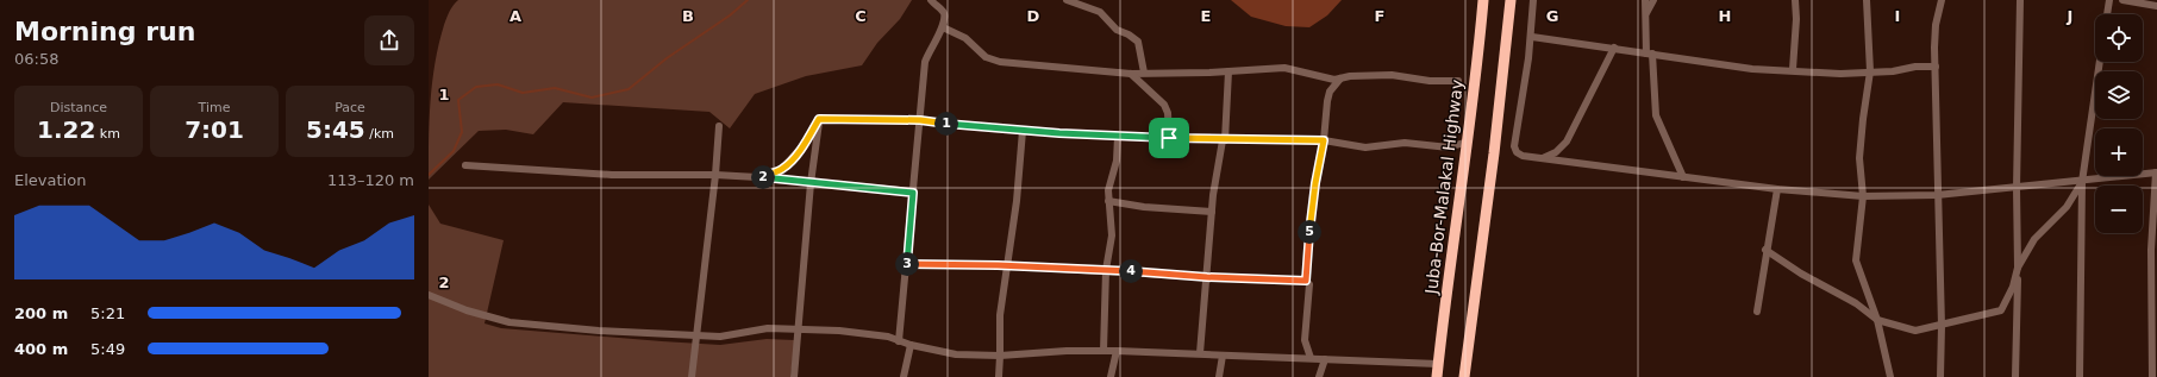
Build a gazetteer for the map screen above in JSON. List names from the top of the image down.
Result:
{
  "streets": {
    "highway": ["Juba-Bor-Malakal Highway"]
  },
  "page": {
    "heading": ["Morning run", "06:58"],
    "map_buttons": ["+", "−"],
    "stats": [
      ["Distance", "1.22 km"],
      ["Time", "7:01"],
      ["Pace", "5:45 /km"]
    ],
    "pins": [
      "1",
      "2",
      "5",
      "3",
      "4"
    ],
    "chart": ["Elevation", "113–120 m"],
    "list": [
      {
        "name": "200 m",
        "note": "5:21"
      },
      {
        "name": "400 m",
        "note": "5:49"
      }
    ]
  },
  "grid": {
    "columns": [
      "A",
      "B",
      "C",
      "D",
      "E",
      "F",
      "G",
      "H",
      "I",
      "J"
    ],
    "rows": ["1", "2"]
  }
}
